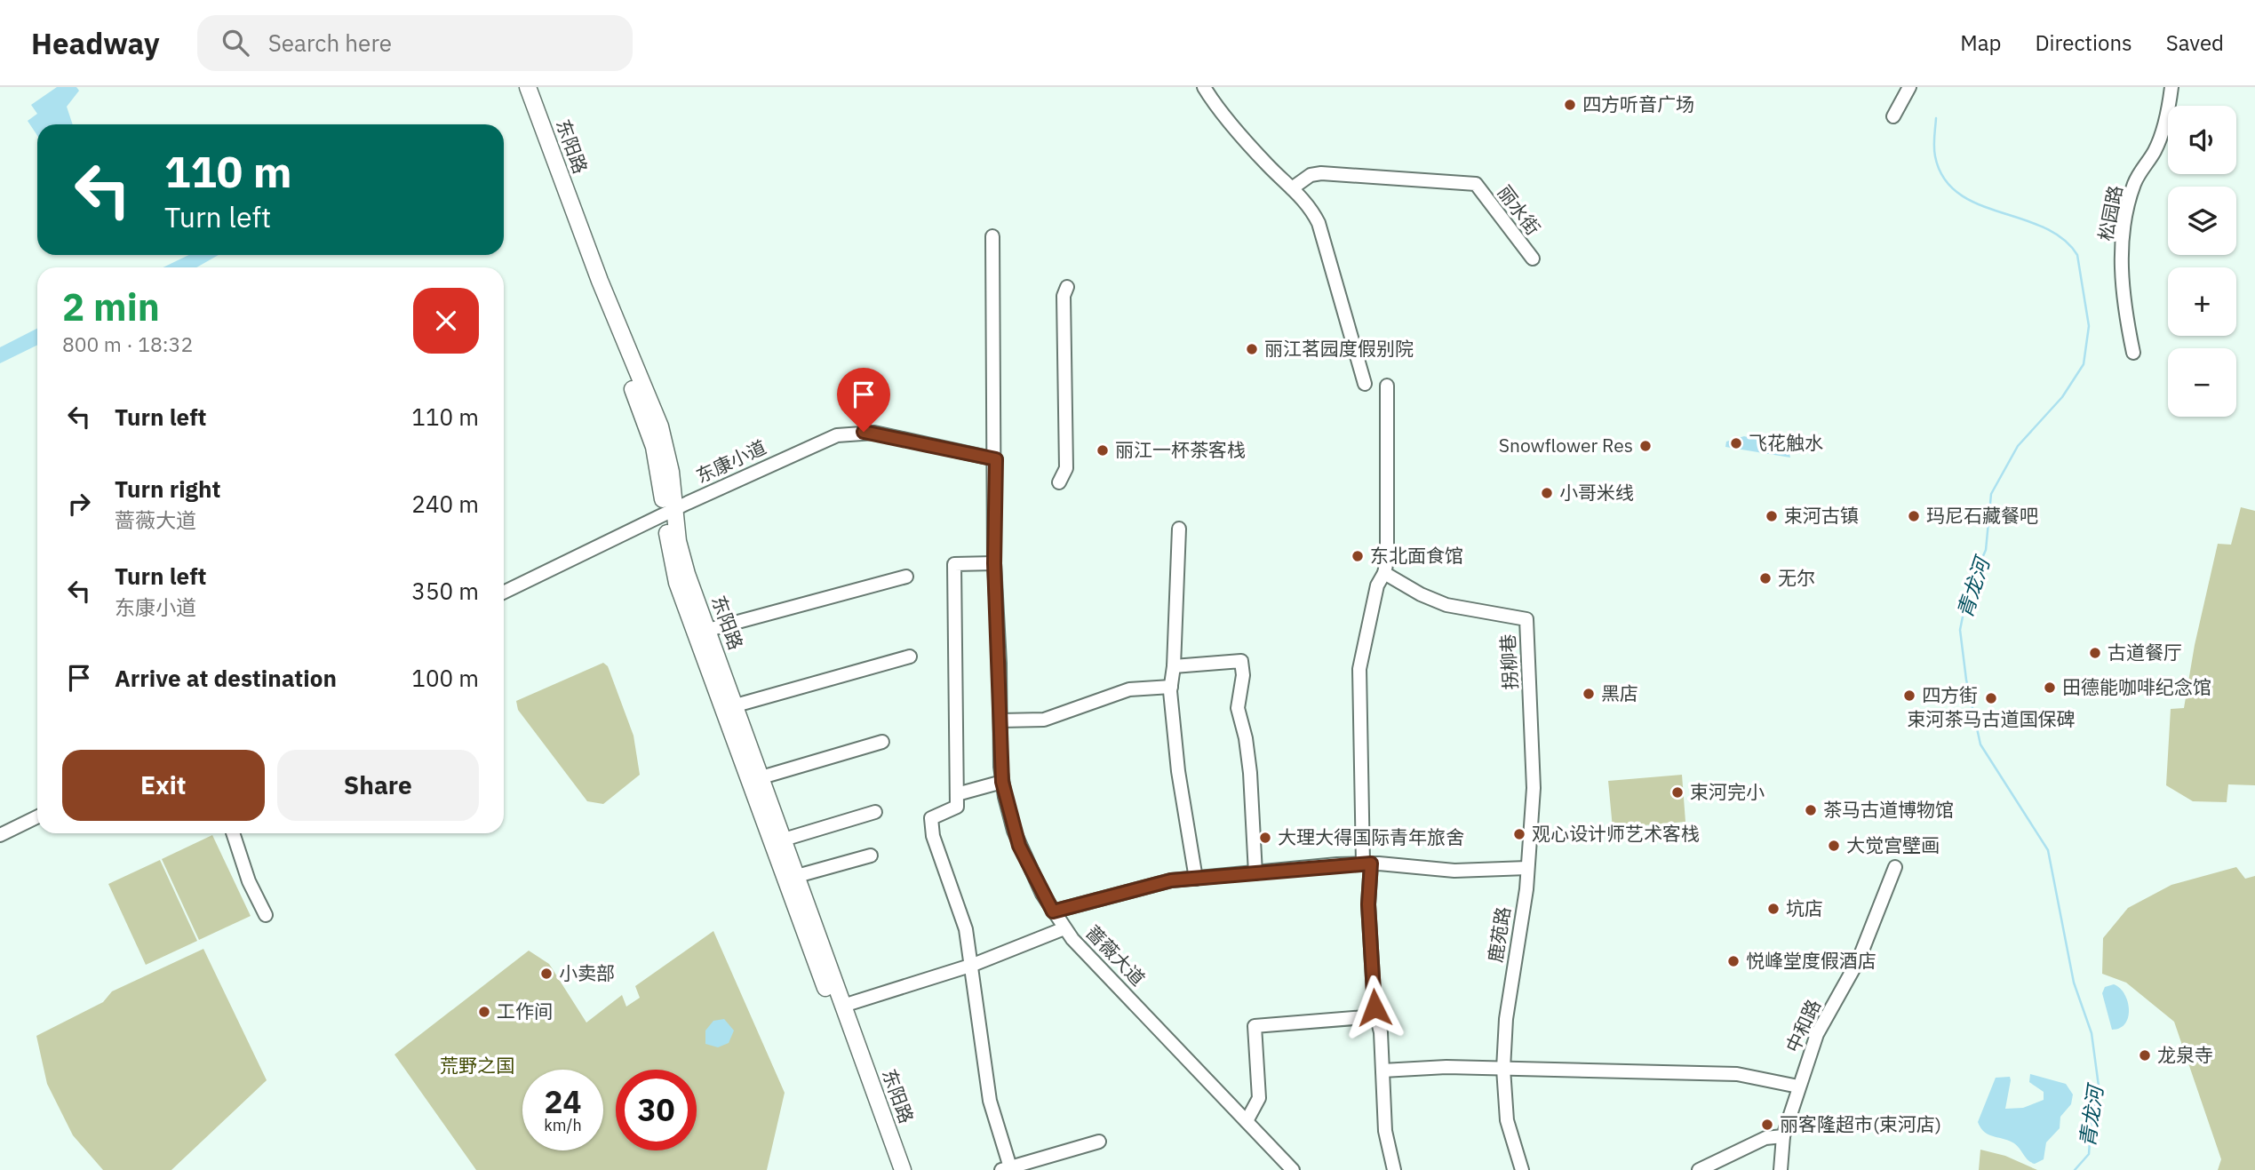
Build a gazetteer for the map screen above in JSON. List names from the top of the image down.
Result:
{
  "streets": {
    "main road": ["东阳路"],
    "street": [
      "丽水街",
      "松园路",
      "东康小道",
      "拐柳巷",
      "鹿苑路",
      "蔷薇大道",
      "中和路"
    ]
  },
  "crossings": [
    ["东阳路", "东康小道"],
    ["东康小道", "蔷薇大道"],
    ["拐柳巷", "鹿苑路"]
  ],
  "water": ["青龙河"],
  "parks": ["荒野之国"],
  "places": [
    "四方听音广场",
    "丽江茗园度假别院",
    "飞花触水",
    "Snowflower Res",
    "丽江一杯茶客栈",
    "小哥米线",
    "束河古镇",
    "玛尼石藏餐吧",
    "东北面食馆",
    "无尔",
    "古道餐厅",
    "田德能咖啡纪念馆",
    "黑店",
    "四方街",
    "束河茶马古道国保碑",
    "束河完小",
    "茶马古道博物馆",
    "观心设计师艺术客栈",
    "大理大得国际青年旅舍",
    "大觉宫壁画",
    "坑店",
    "悦峰堂度假酒店",
    "小卖部",
    "工作间",
    "龙泉寺",
    "丽客隆超市(束河店)"
  ],
  "page": {
    "header": "Headway",
    "search": "Search here",
    "nav": ["Map", "Directions", "Saved"],
    "map_buttons": ["+", "−"],
    "turn": ["110 m", "Turn left"],
    "heading": ["2 min", "800 m · 18:32"],
    "list": [
      {
        "name": "Turn left",
        "value": "110 m"
      },
      {
        "name": "Turn right",
        "note": "蔷薇大道",
        "value": "240 m"
      },
      {
        "name": "Turn left",
        "note": "东康小道",
        "value": "350 m"
      },
      {
        "name": "Arrive at destination",
        "value": "100 m"
      }
    ],
    "buttons": ["Exit", "Share"],
    "speed": "24 km/h",
    "limit": "30"
  }
}
